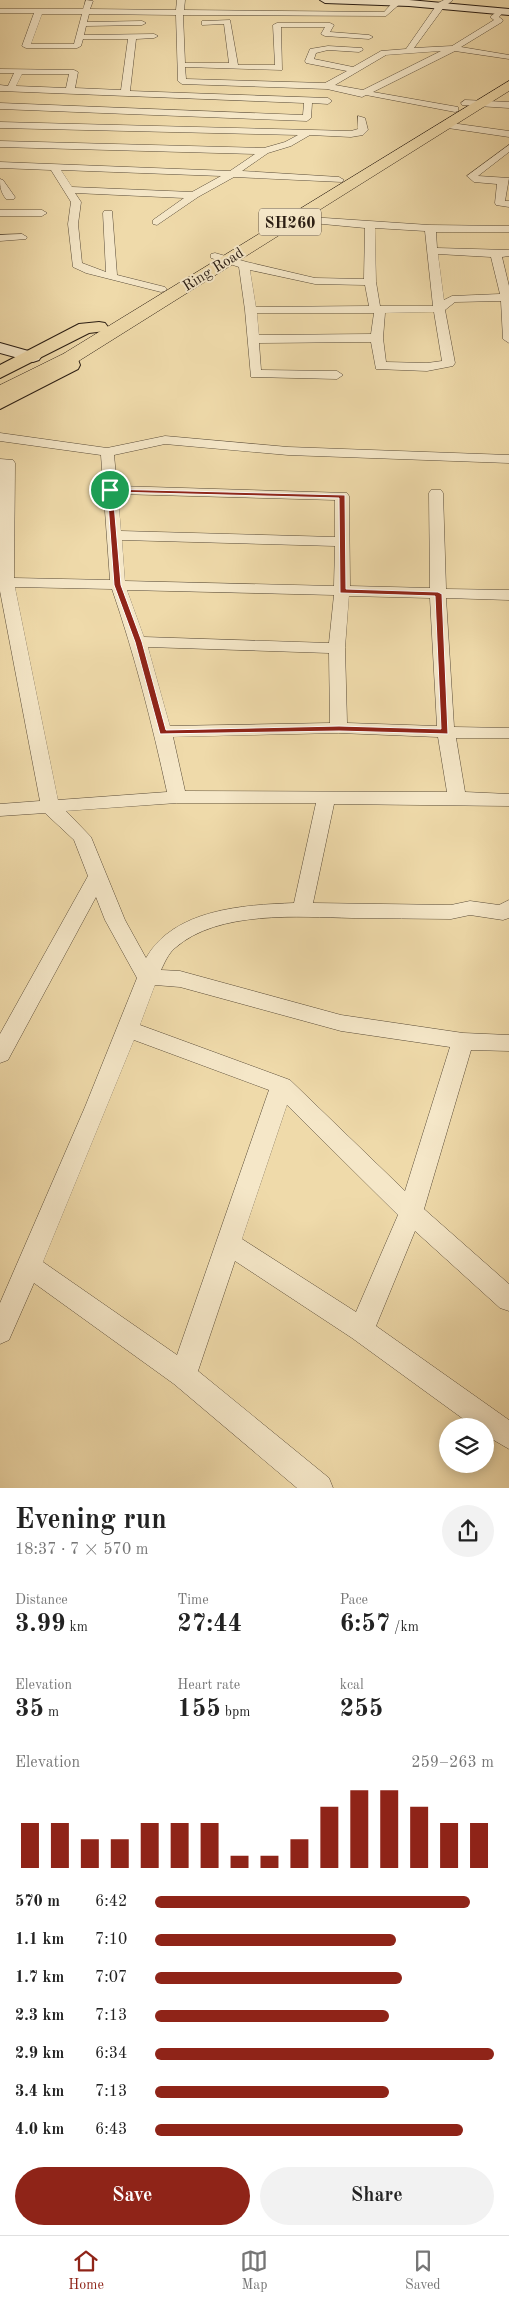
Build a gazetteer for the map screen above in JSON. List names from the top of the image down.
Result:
{
  "streets": {
    "highway": ["SH260", "Ring Road"]
  },
  "crossings": [
    ["SH260", "Ring Road"]
  ],
  "page": {
    "heading": ["Evening run", "18:37 · 7 × 570 m"],
    "stats": [
      ["Distance", "3.99 km"],
      ["Time", "27:44"],
      ["Pace", "6:57 /km"],
      ["Elevation", "35 m"],
      ["Heart rate", "155 bpm"],
      ["kcal", "255"]
    ],
    "chart": ["Elevation", "259–263 m"],
    "list": [
      {
        "name": "570 m",
        "note": "6:42"
      },
      {
        "name": "1.1 km",
        "note": "7:10"
      },
      {
        "name": "1.7 km",
        "note": "7:07"
      },
      {
        "name": "2.3 km",
        "note": "7:13"
      },
      {
        "name": "2.9 km",
        "note": "6:34"
      },
      {
        "name": "3.4 km",
        "note": "7:13"
      },
      {
        "name": "4.0 km",
        "note": "6:43"
      }
    ],
    "buttons": ["Save", "Share"],
    "tabs": ["Home", "Map", "Saved"]
  }
}
